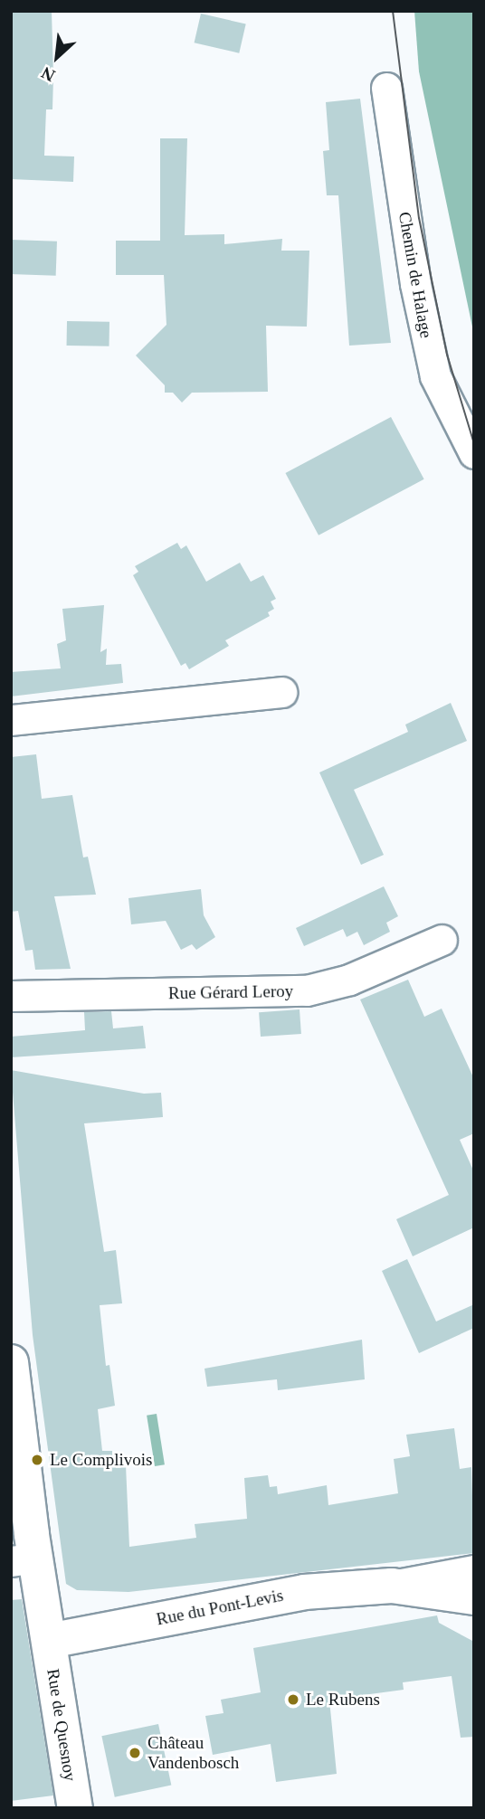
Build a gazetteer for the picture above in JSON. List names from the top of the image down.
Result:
{
  "streets": {
    "street": [
      "Chemin de Halage",
      "Rue Gérard Leroy",
      "Rue du Pont-Levis",
      "Rue de Quesnoy"
    ]
  },
  "crossings": [
    ["Rue du Pont-Levis", "Rue de Quesnoy"]
  ],
  "places": ["Le Complivois", "Le Rubens", "Château Vandenbosch"],
  "north": "bottom left"
}
